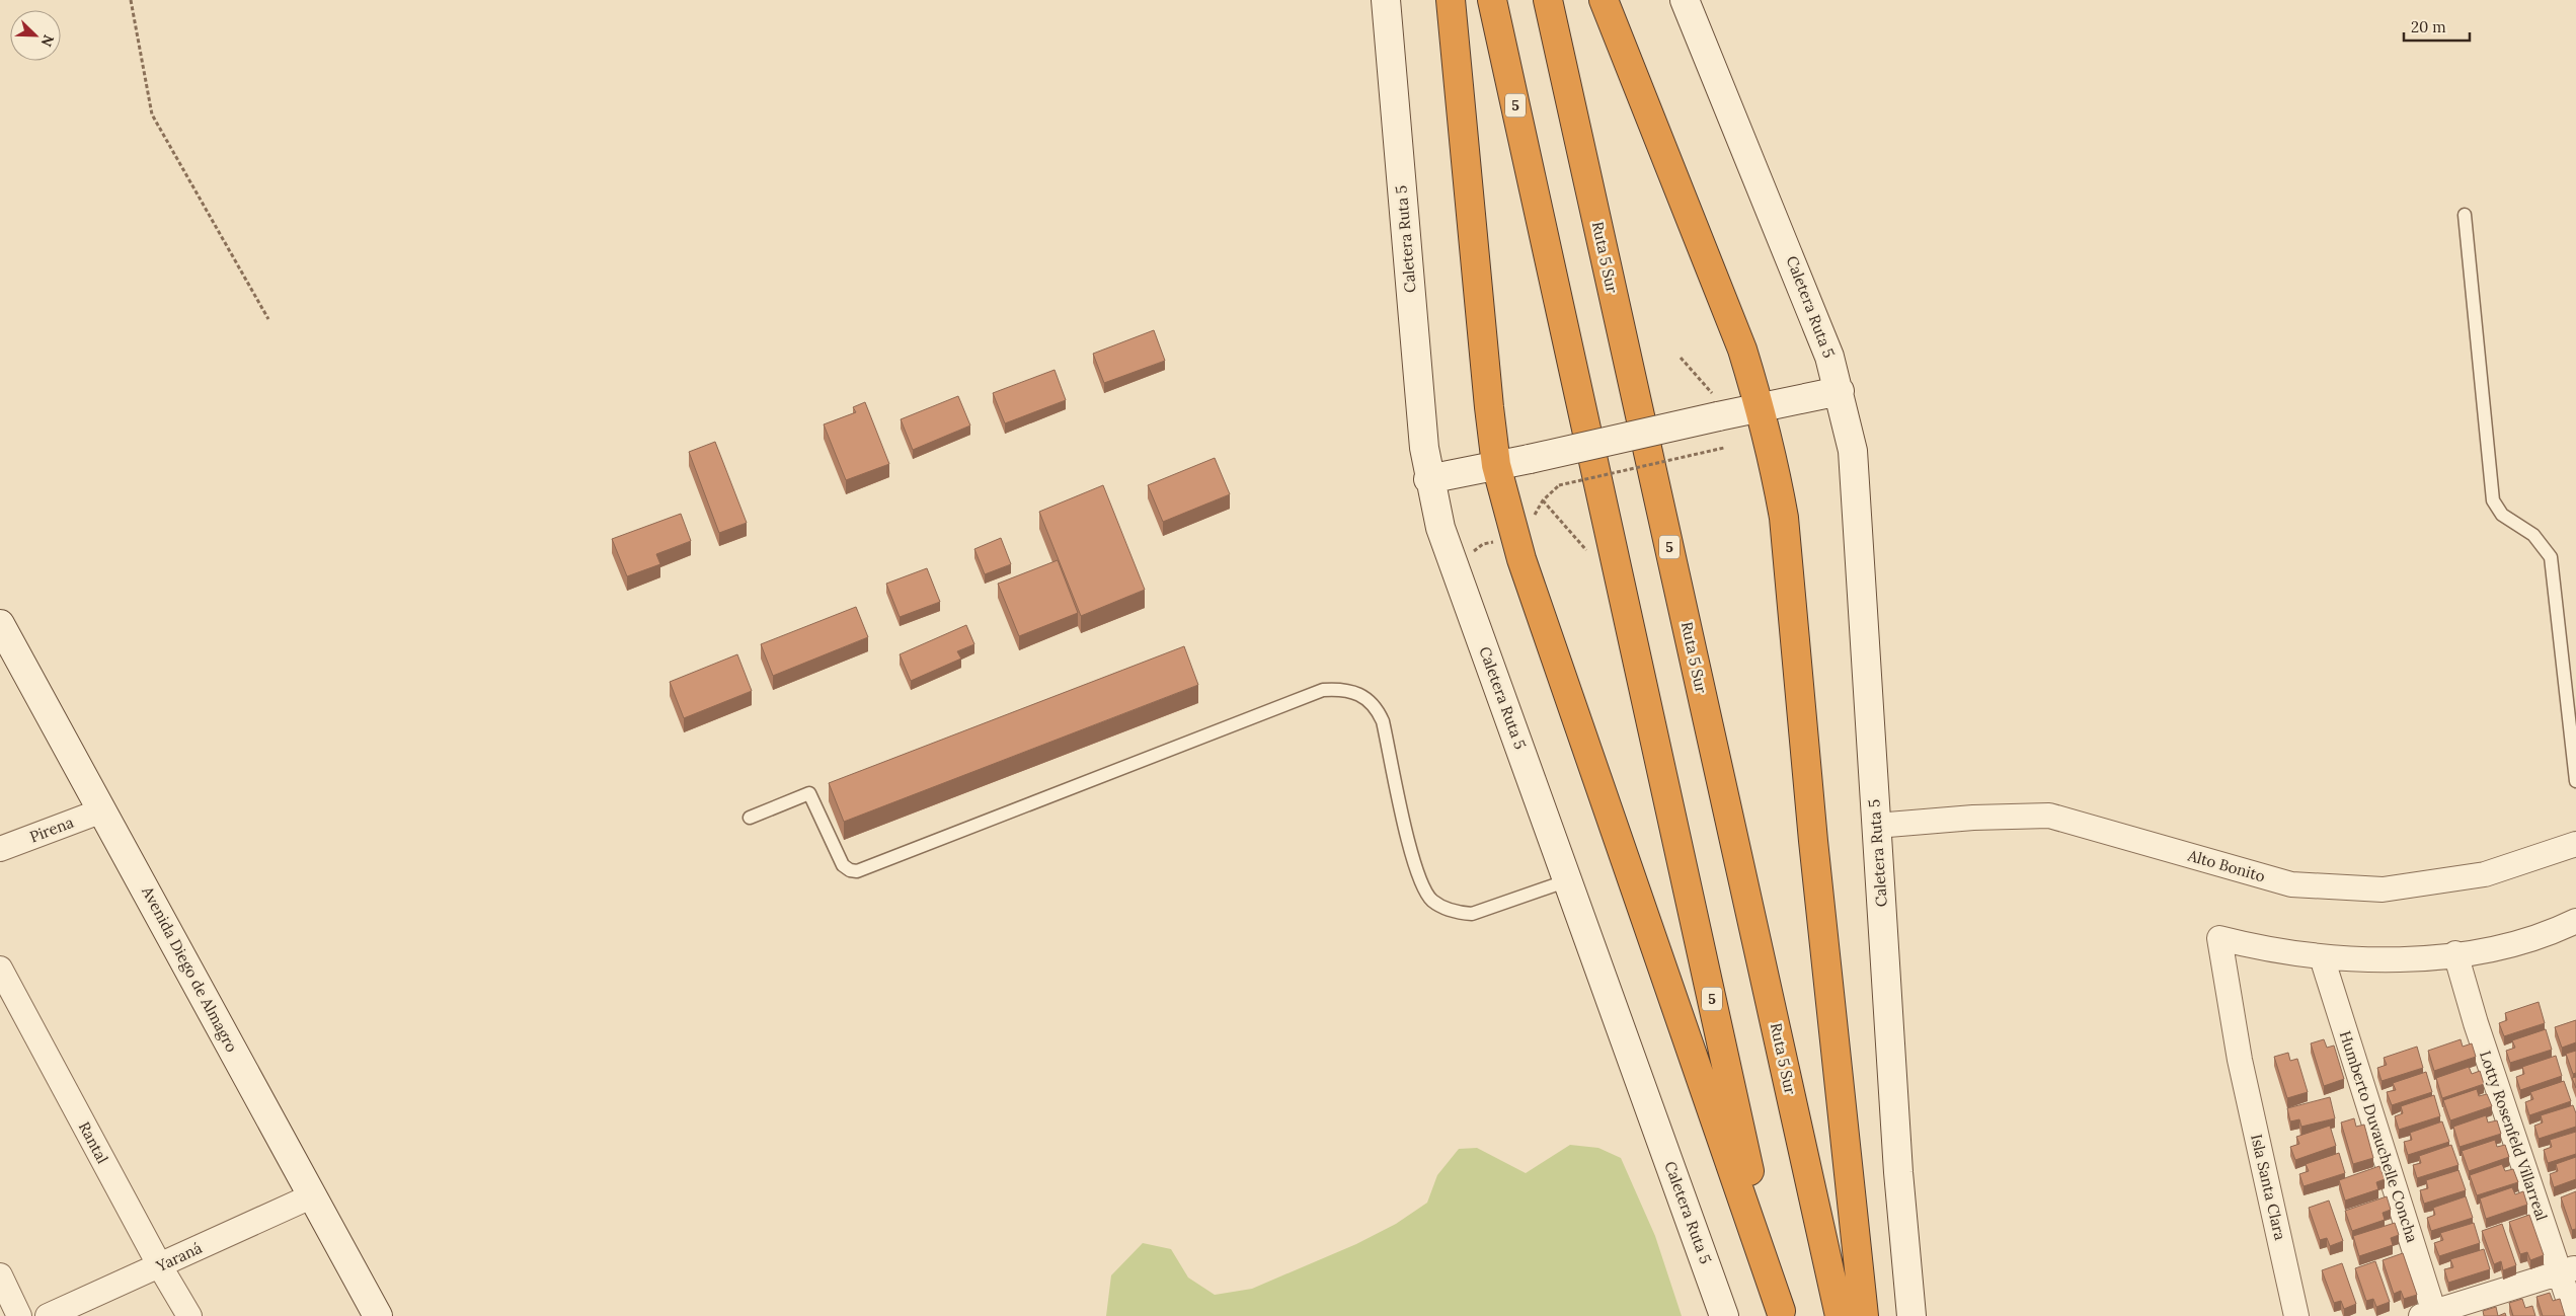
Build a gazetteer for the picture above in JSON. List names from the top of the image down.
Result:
{
  "streets": {
    "highway": ["5", "Ruta 5 Sur"],
    "street": [
      "Caletera Ruta 5",
      "Pirena",
      "Alto Bonito",
      "Avenida Diego de Almagro",
      "Lotty Rosenfeld Villarreal",
      "Humberto Duvauchelle Concha",
      "Rantal",
      "Isla Santa Clara",
      "Yaraná"
    ]
  },
  "crossings": [
    ["Caletera Ruta 5", "Alto Bonito"],
    ["Pirena", "Avenida Diego de Almagro"],
    ["Avenida Diego de Almagro", "Yaraná"],
    ["Humberto Duvauchelle Concha", "Isla Santa Clara"],
    ["Rantal", "Yaraná"]
  ],
  "scale_bar": "20 m",
  "north": "bottom right"
}
